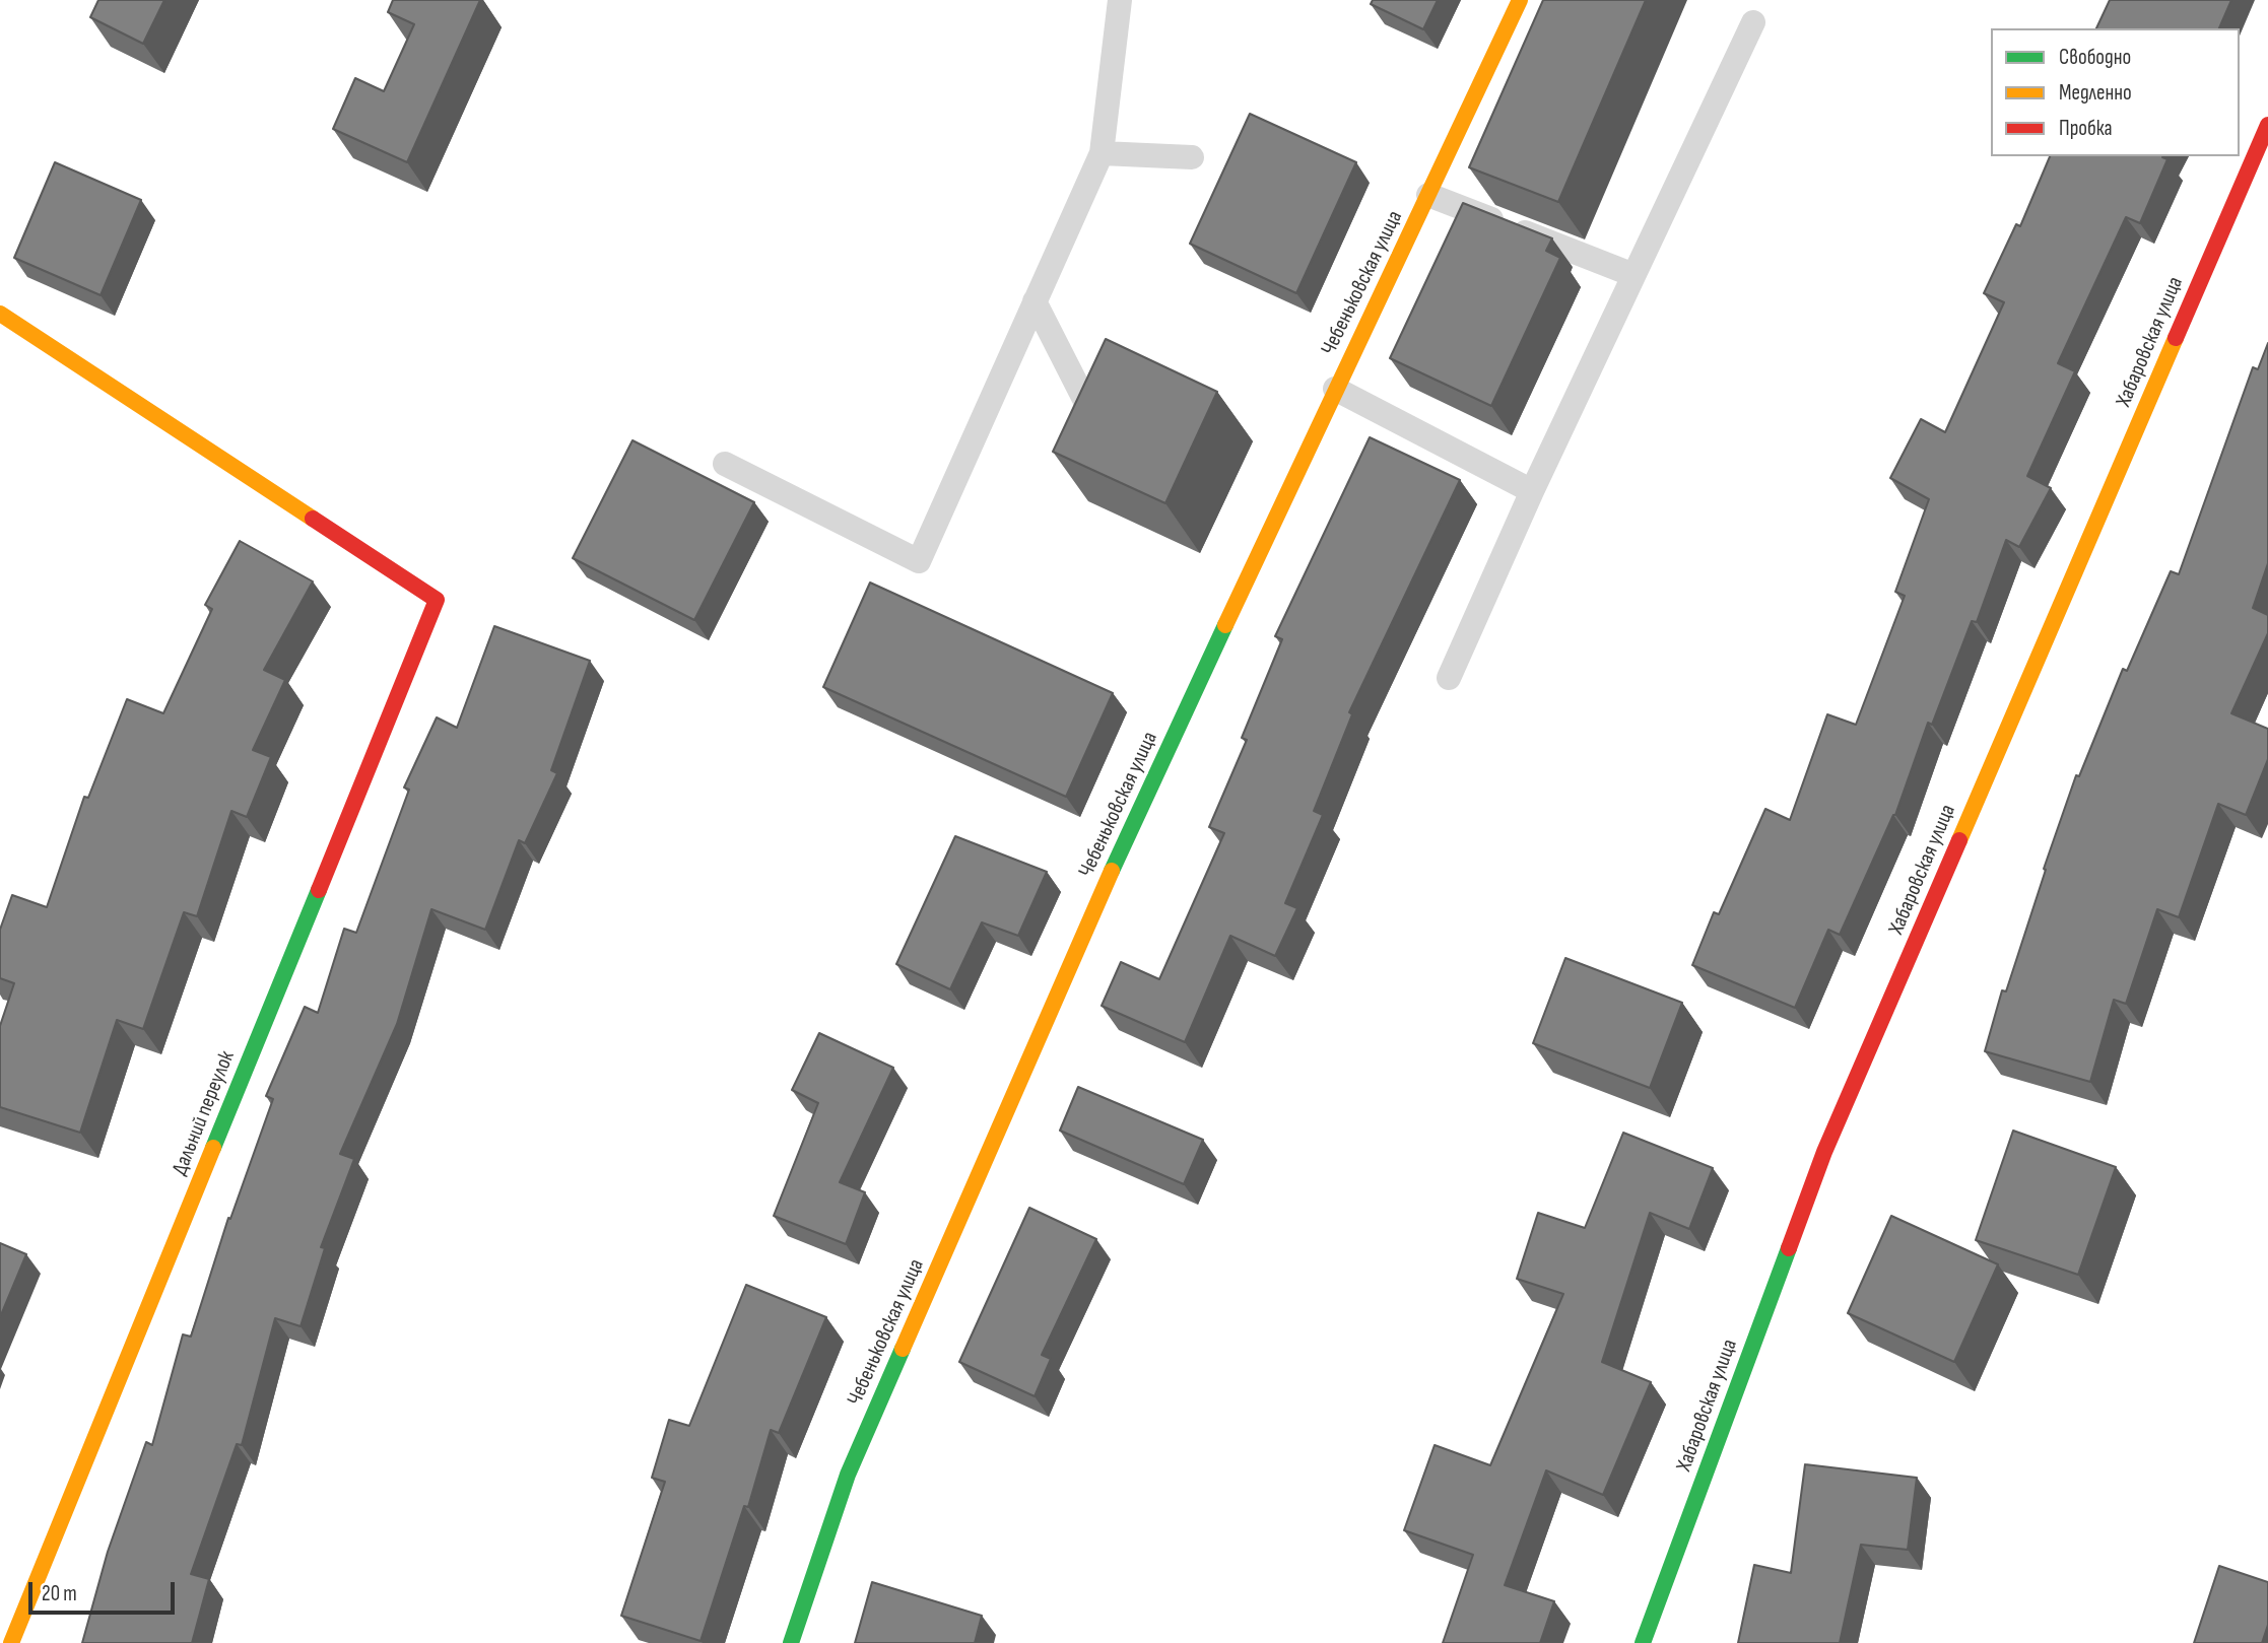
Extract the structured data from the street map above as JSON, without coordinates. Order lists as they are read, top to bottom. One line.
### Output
{"streets":{"street":["Чебеньковская улица","Хабаровская улица","Дальний переулок"]},"legend":["Свободно","Медленно","Пробка"],"scale_bar":"20 m"}
